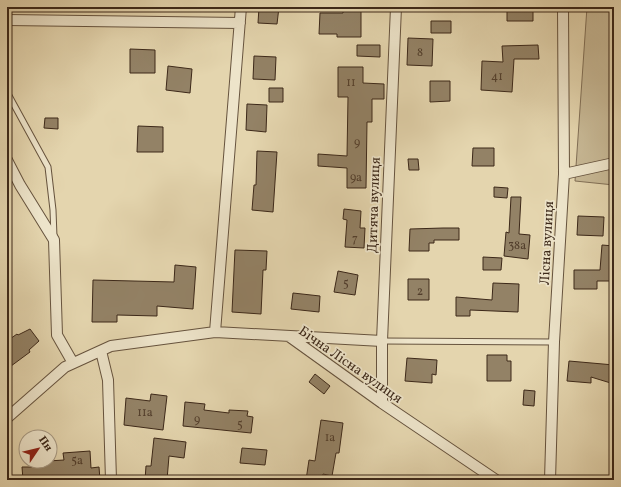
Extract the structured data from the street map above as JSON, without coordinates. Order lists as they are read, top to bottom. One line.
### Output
{"streets":{"street":["Дитяча вулиця","Лісна вулиця","Бічна Лісна вулиця"]},"crossings":[["Дитяча вулиця","Бічна Лісна вулиця"]],"house_numbers":["8","41","11","9","9а","7","38а","5","2","11а","9","5","1а","5а"],"north":"top right"}
